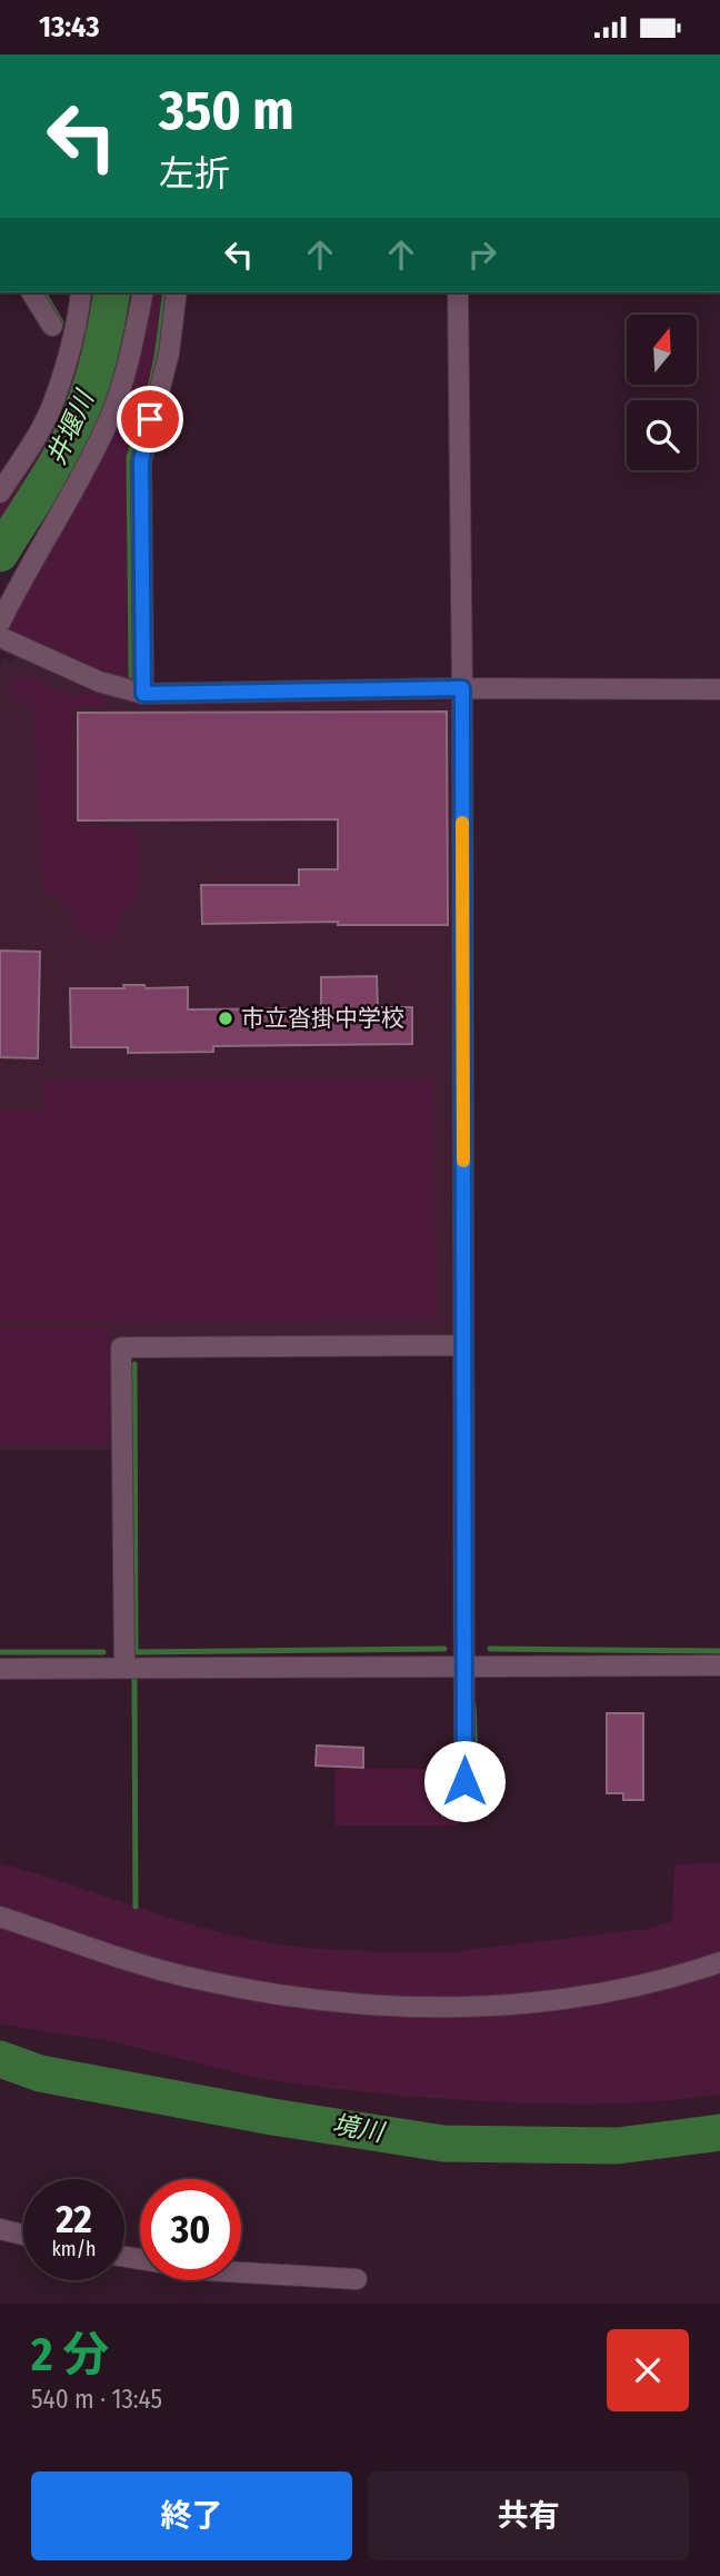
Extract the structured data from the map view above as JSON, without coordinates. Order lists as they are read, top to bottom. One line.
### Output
{"water":["井堰川","境川"],"places":["市立沓掛中学校"],"north":"top","page":{"status":"13:43","turn":["350 m","左折"],"speed":"22 km/h","limit":"30","heading":["2 分","540 m · 13:45"],"buttons":["終了","共有"]}}
